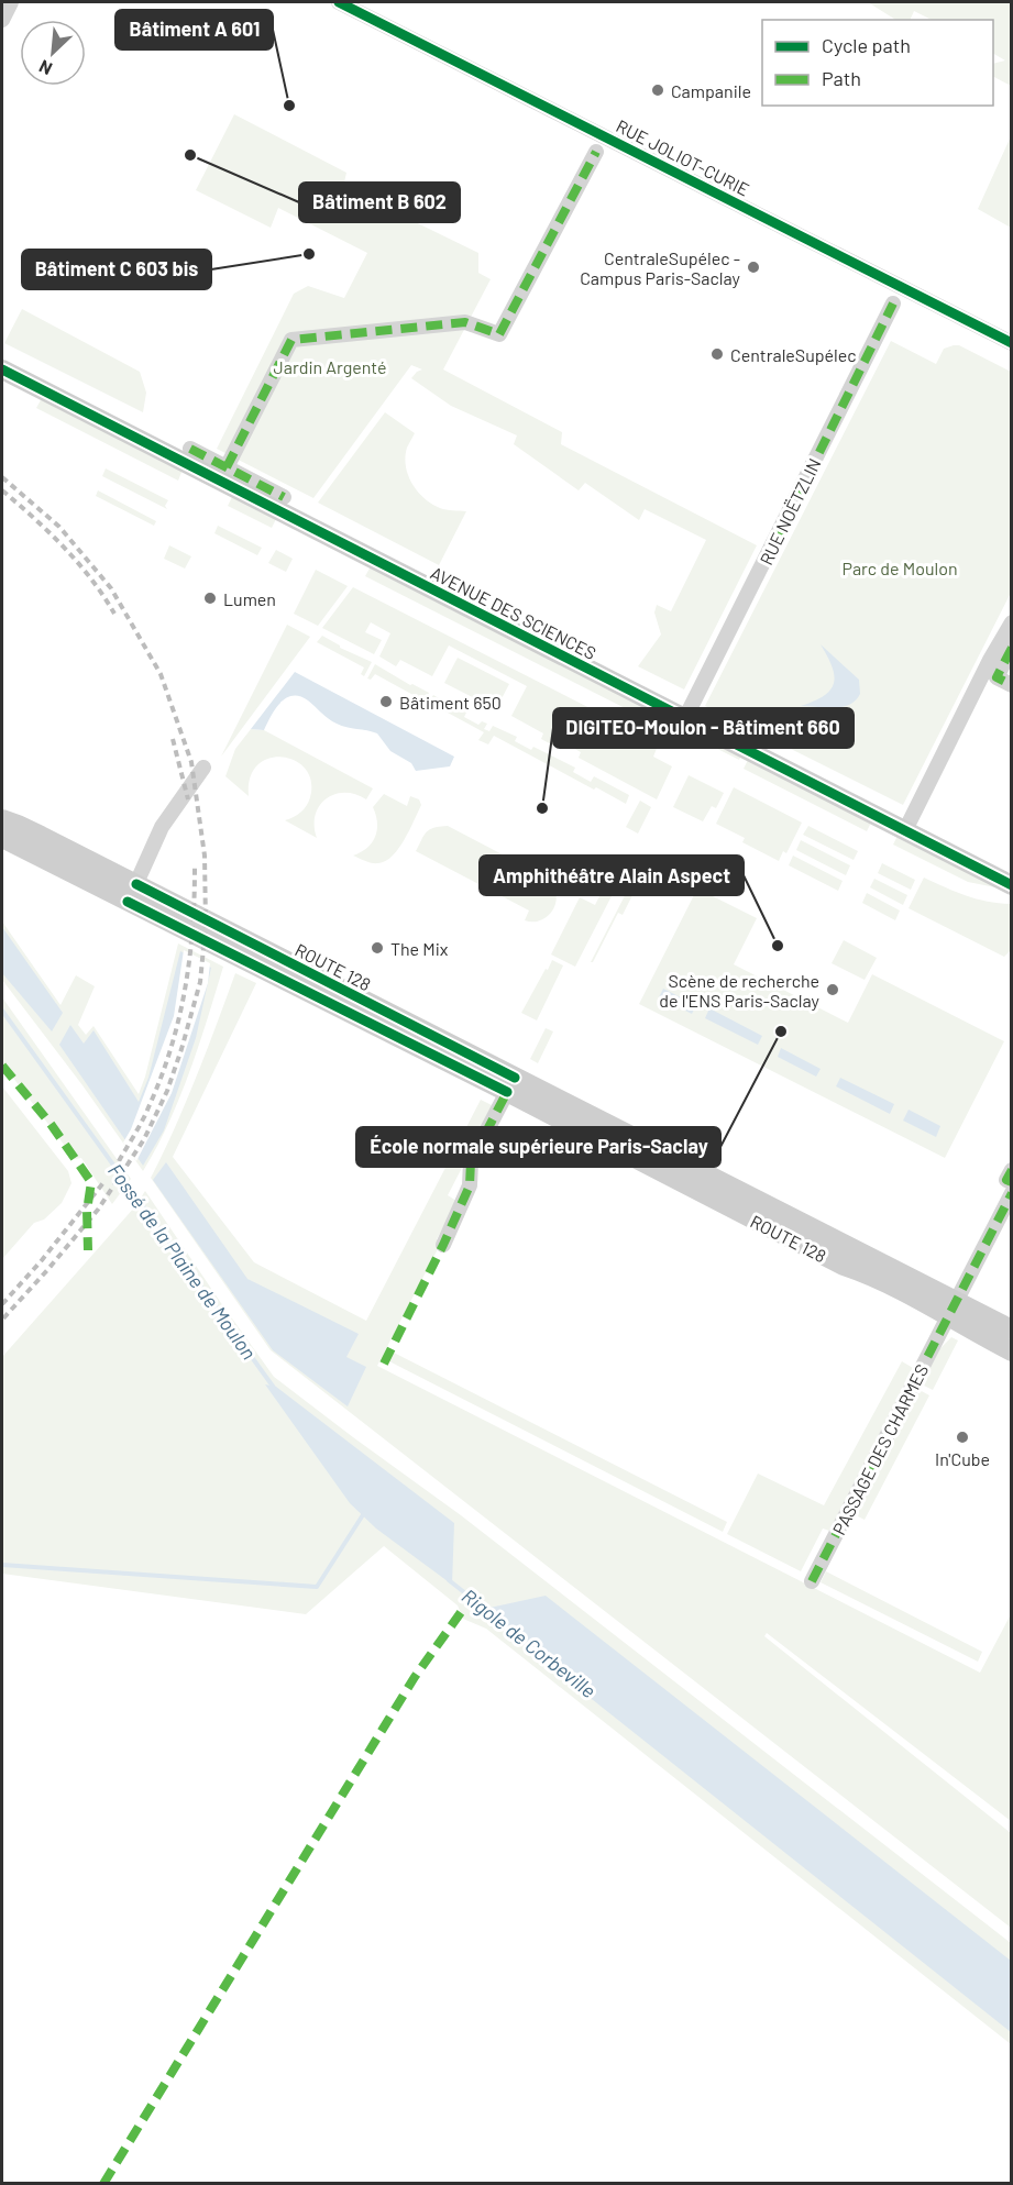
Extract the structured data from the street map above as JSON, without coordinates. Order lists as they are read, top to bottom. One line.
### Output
{"streets":{"main road":["AVENUE DES SCIENCES","ROUTE 128"],"street":["RUE JOLIOT-CURIE","RUE NOËTZLIN","PASSAGE DES CHARMES"]},"crossings":[["RUE NOËTZLIN","AVENUE DES SCIENCES"],["ROUTE 128","PASSAGE DES CHARMES"]],"water":["Fossé de la Plaine de Moulon","Rigole de Corbeville"],"parks":["Jardin Argenté","Parc de Moulon"],"places":["Campanile","Bâtiment A 601","Bâtiment B 602","Bâtiment C 603 bis","CentraleSupélec - Campus Paris-Saclay","CentraleSupélec","Lumen","Bâtiment 650","DIGITEO-Moulon - Bâtiment 660","Amphithéâtre Alain Aspect","The Mix","Scène de recherche de l'ENS Paris-Saclay","École normale supérieure Paris-Saclay","In'Cube"],"legend":["Cycle path","Path"],"north":"bottom left"}
